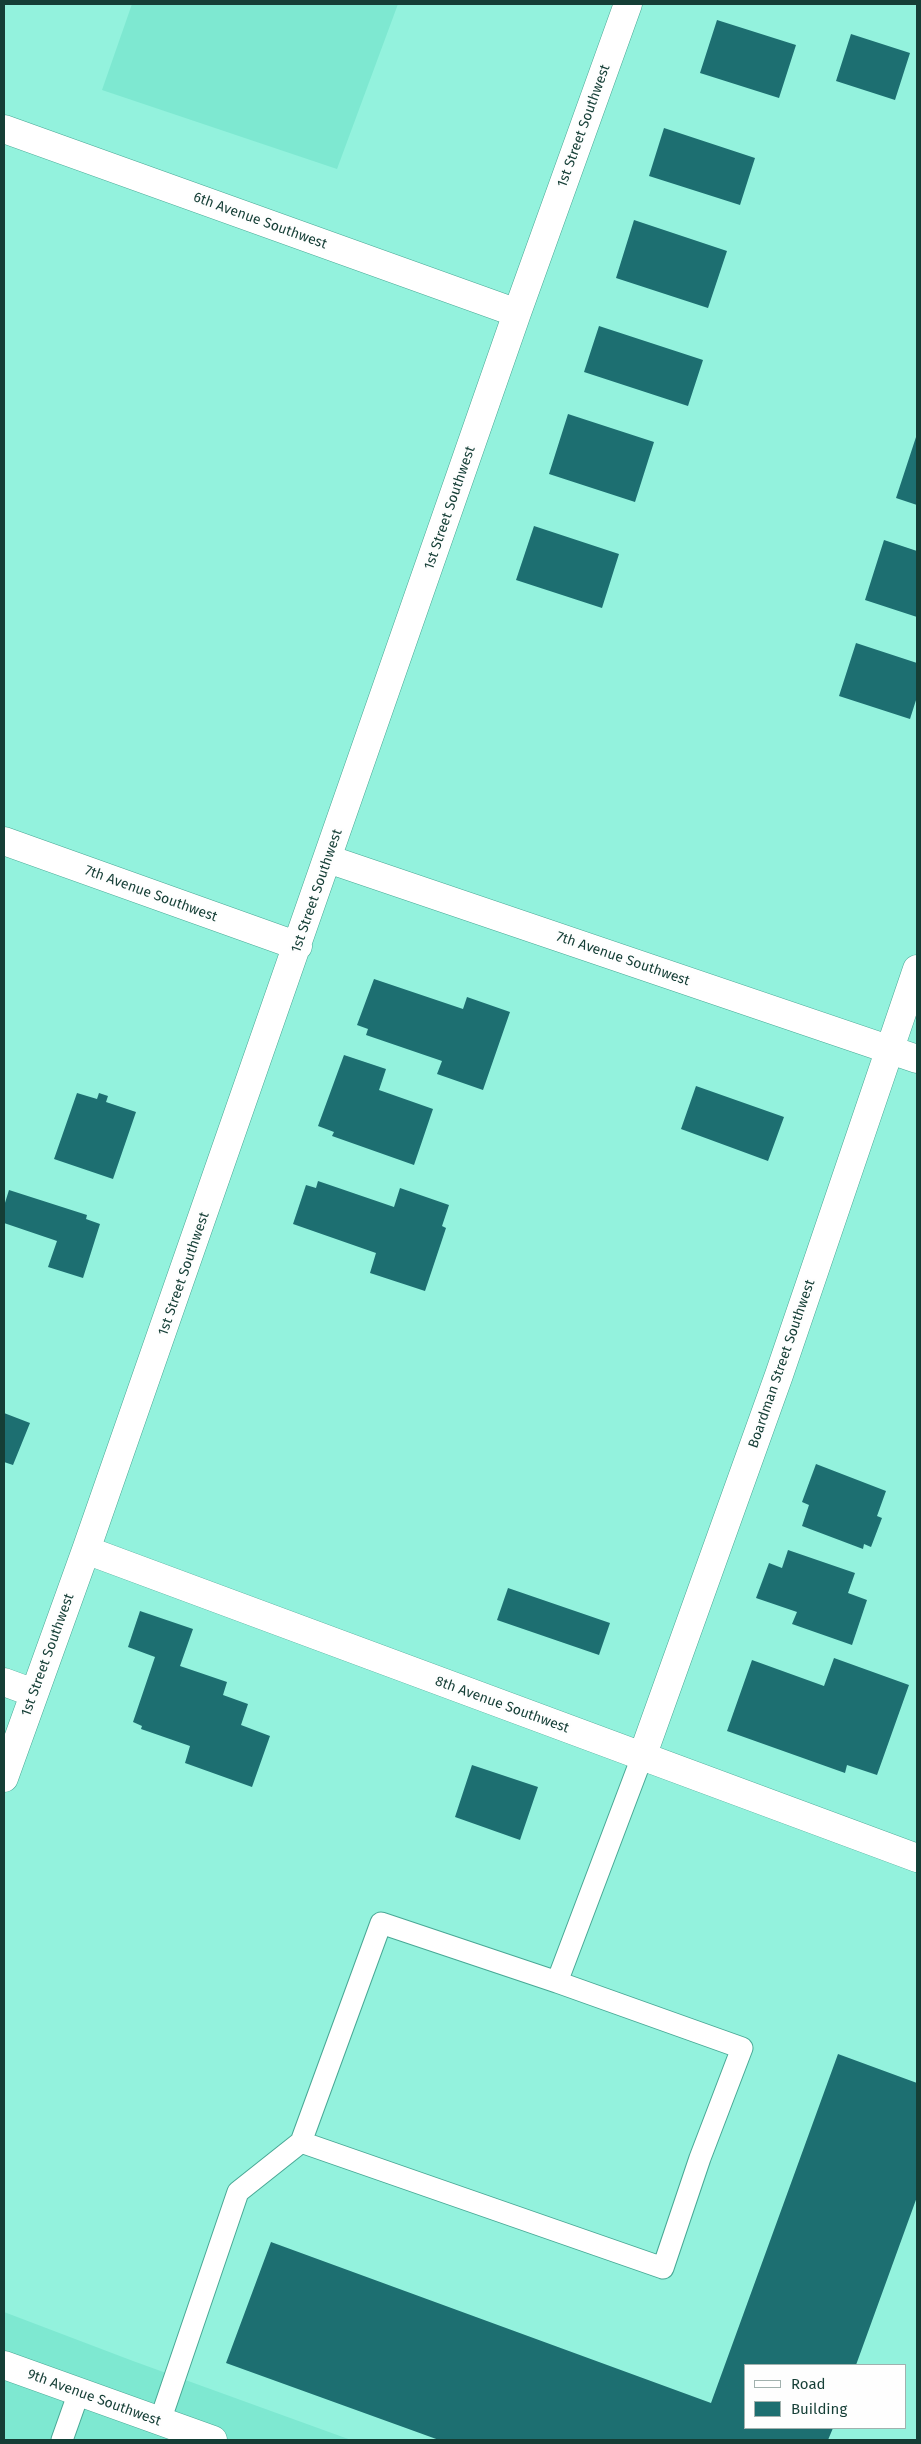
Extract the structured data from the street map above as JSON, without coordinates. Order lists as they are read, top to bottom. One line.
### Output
{"streets":{"street":["1st Street Southwest","6th Avenue Southwest","7th Avenue Southwest","Boardman Street Southwest","8th Avenue Southwest","9th Avenue Southwest"]},"crossings":[["1st Street Southwest","6th Avenue Southwest"],["1st Street Southwest","7th Avenue Southwest"],["1st Street Southwest","8th Avenue Southwest"],["7th Avenue Southwest","Boardman Street Southwest"],["Boardman Street Southwest","8th Avenue Southwest"]],"legend":["Road","Building"]}
